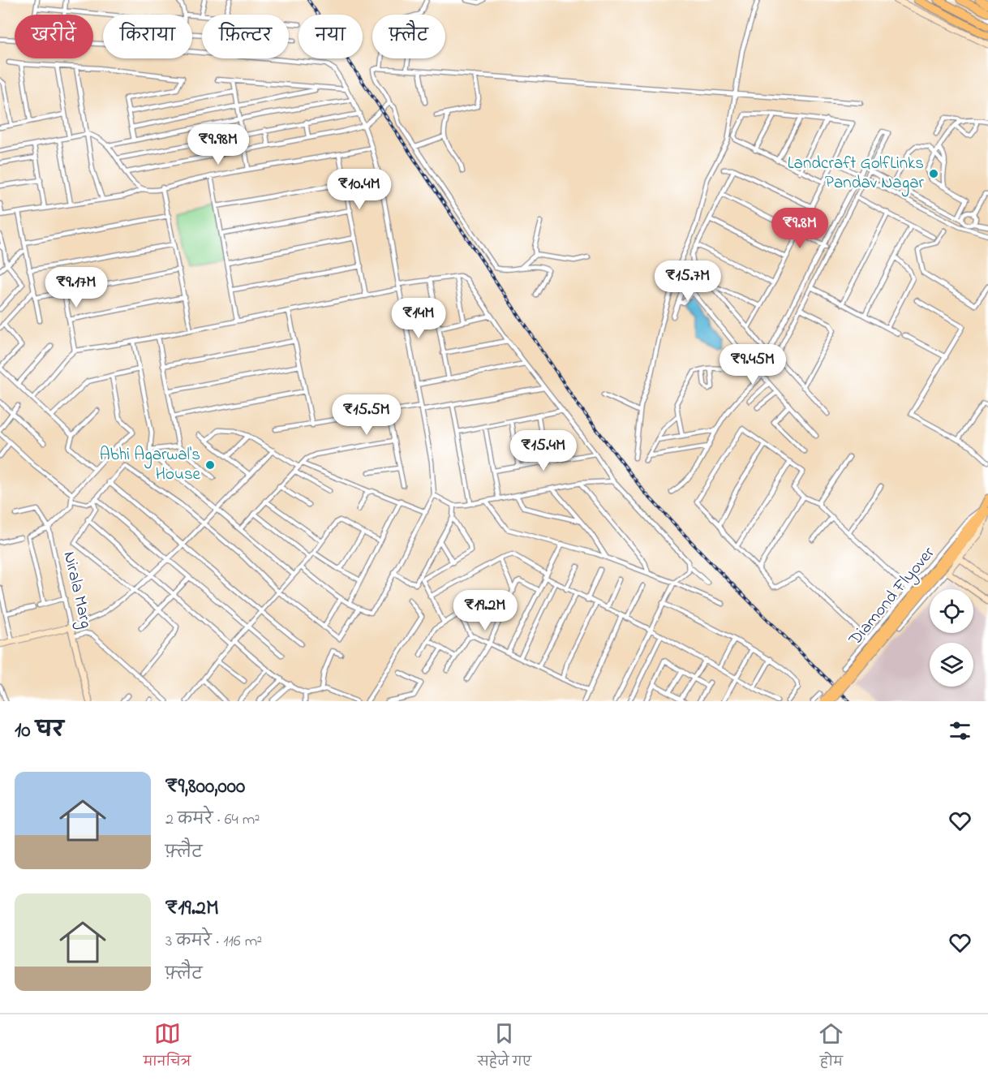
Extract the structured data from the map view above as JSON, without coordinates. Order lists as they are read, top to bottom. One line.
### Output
{"streets":{"highway":["Diamond Flyover"],"street":["Nirala Marg"]},"places":["Landcraft GolfLinks Pandav Nagar","Abhi Agarwal's House"],"page":{"chip":["खरीदें","किराया","फ़िल्टर","नया","फ़्लैट"],"price":["₹9.98M","₹10.4M","₹9.8M","₹15.7M","₹9.17M","₹14M","₹9.45M","₹15.5M","₹15.4M","₹19.2M"],"heading":"10 घर","list":[{"name":"₹9,800,000","note":"2 कमरे · 64 m² · फ़्लैट"},{"name":"₹19.2M","note":"3 कमरे · 116 m² · फ़्लैट"}],"tabs":["मानचित्र","सहेजे गए","होम"]}}
